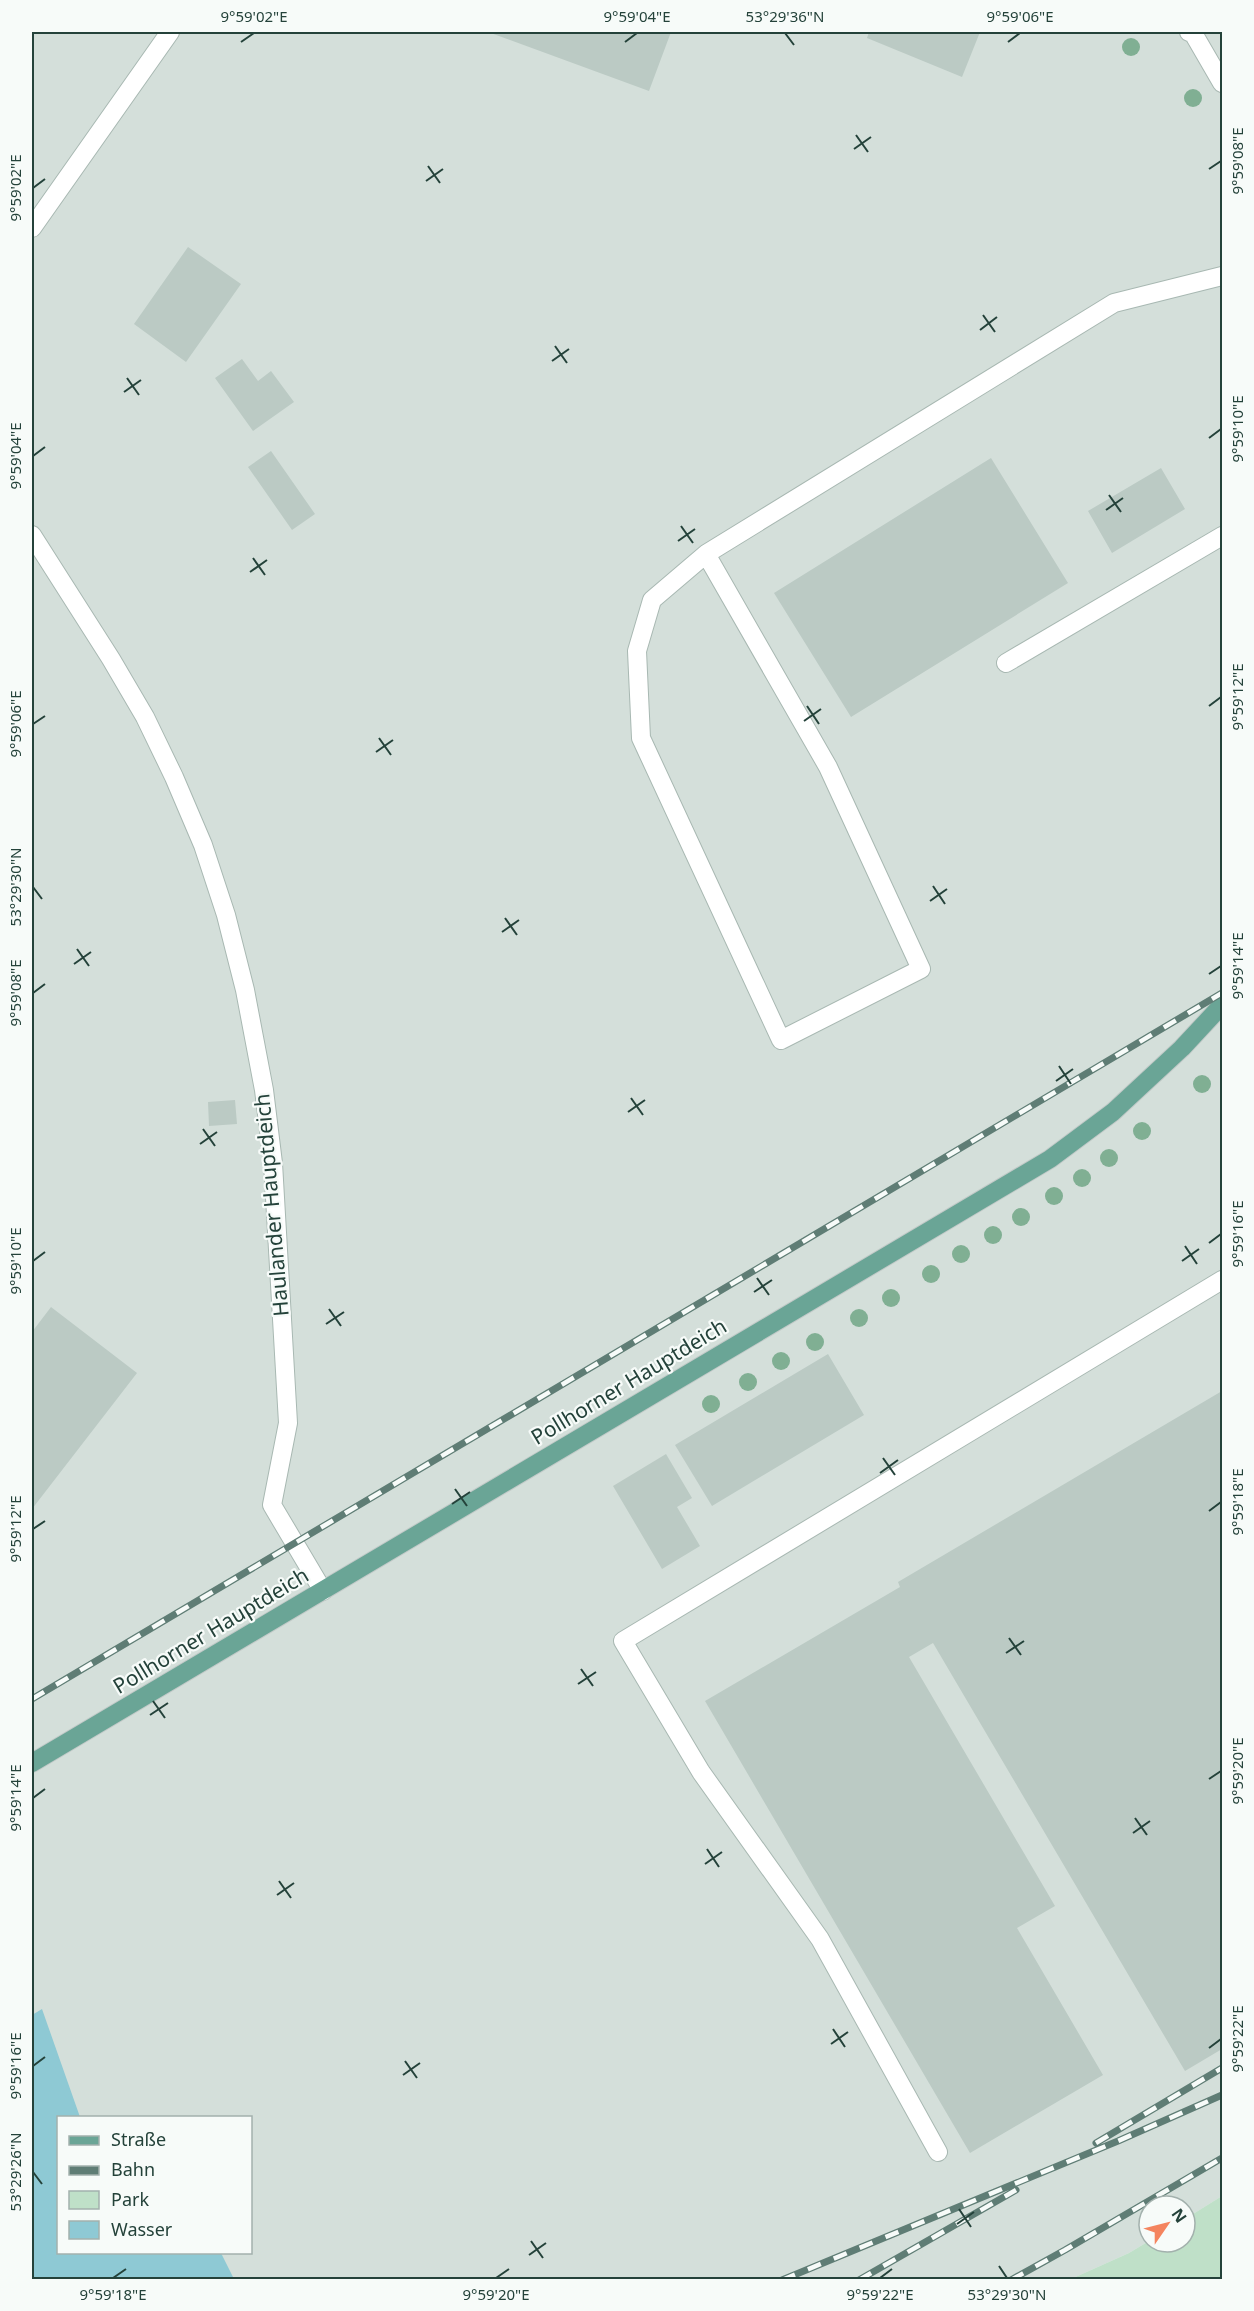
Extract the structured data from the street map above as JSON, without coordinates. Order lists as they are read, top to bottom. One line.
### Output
{"streets":{"main road":["Pollhorner Hauptdeich"],"street":["Haulander Hauptdeich"]},"crossings":[["Haulander Hauptdeich","Pollhorner Hauptdeich"]],"legend":["Straße","Bahn","Park","Wasser"],"north":"top right","coordinates":["9°59'02\"E","9°59'04\"E","53°29'36\"N","9°59'06\"E","9°59'08\"E","9°59'10\"E","9°59'12\"E","53°29'30\"N","9°59'14\"E","9°59'16\"E","9°59'18\"E","9°59'20\"E","9°59'22\"E","53°29'26\"N"]}
